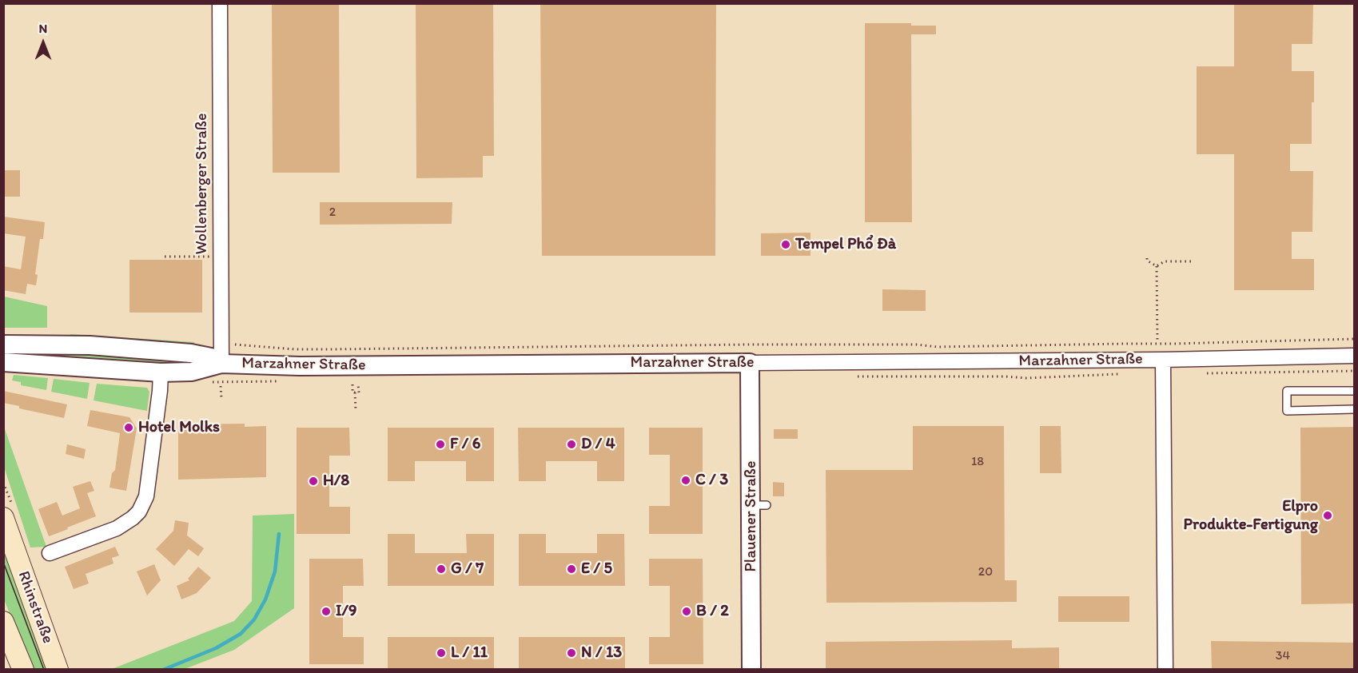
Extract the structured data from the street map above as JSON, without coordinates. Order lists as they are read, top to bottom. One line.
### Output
{"streets":{"main road":["Rhinstraße"],"street":["Wollenberger Straße","Marzahner Straße","Plauener Straße"]},"crossings":[["Wollenberger Straße","Marzahner Straße"],["Marzahner Straße","Plauener Straße"]],"places":["Tempel Phổ Đà","Hotel Molks","F / 6","D / 4","C / 3","H/8","Elpro Produkte-Fertigung","G / 7","E / 5","I/9","B / 2","L / 11","N / 13"],"house_numbers":["2","18","20","34"],"north":"top"}
